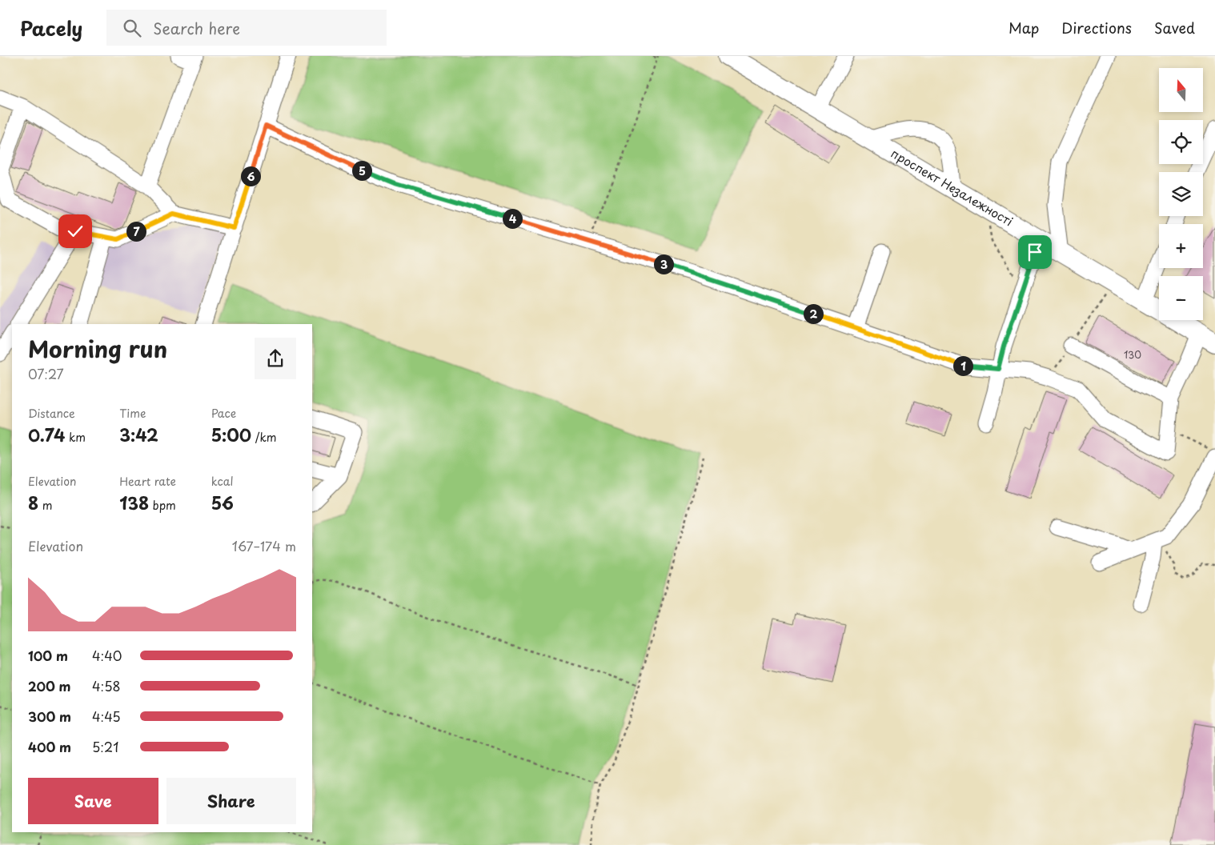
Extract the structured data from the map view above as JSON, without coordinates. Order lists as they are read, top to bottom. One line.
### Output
{"streets":{"main road":["проспект Незалежності"]},"house_numbers":["130"],"north":"top","page":{"header":"Pacely","search":"Search here","nav":["Map","Directions","Saved"],"map_buttons":["+","−"],"pins":["5","6","4","7","3","2","1"],"heading":["Morning run","07:27"],"stats":[["Distance","0.74 km"],["Time","3:42"],["Pace","5:00 /km"],["Elevation","8 m"],["Heart rate","138 bpm"],["kcal","56"]],"chart":["Elevation","167–174 m"],"list":[{"name":"100 m","note":"4:40"},{"name":"200 m","note":"4:58"},{"name":"300 m","note":"4:45"},{"name":"400 m","note":"5:21"}],"buttons":["Save","Share"]}}
